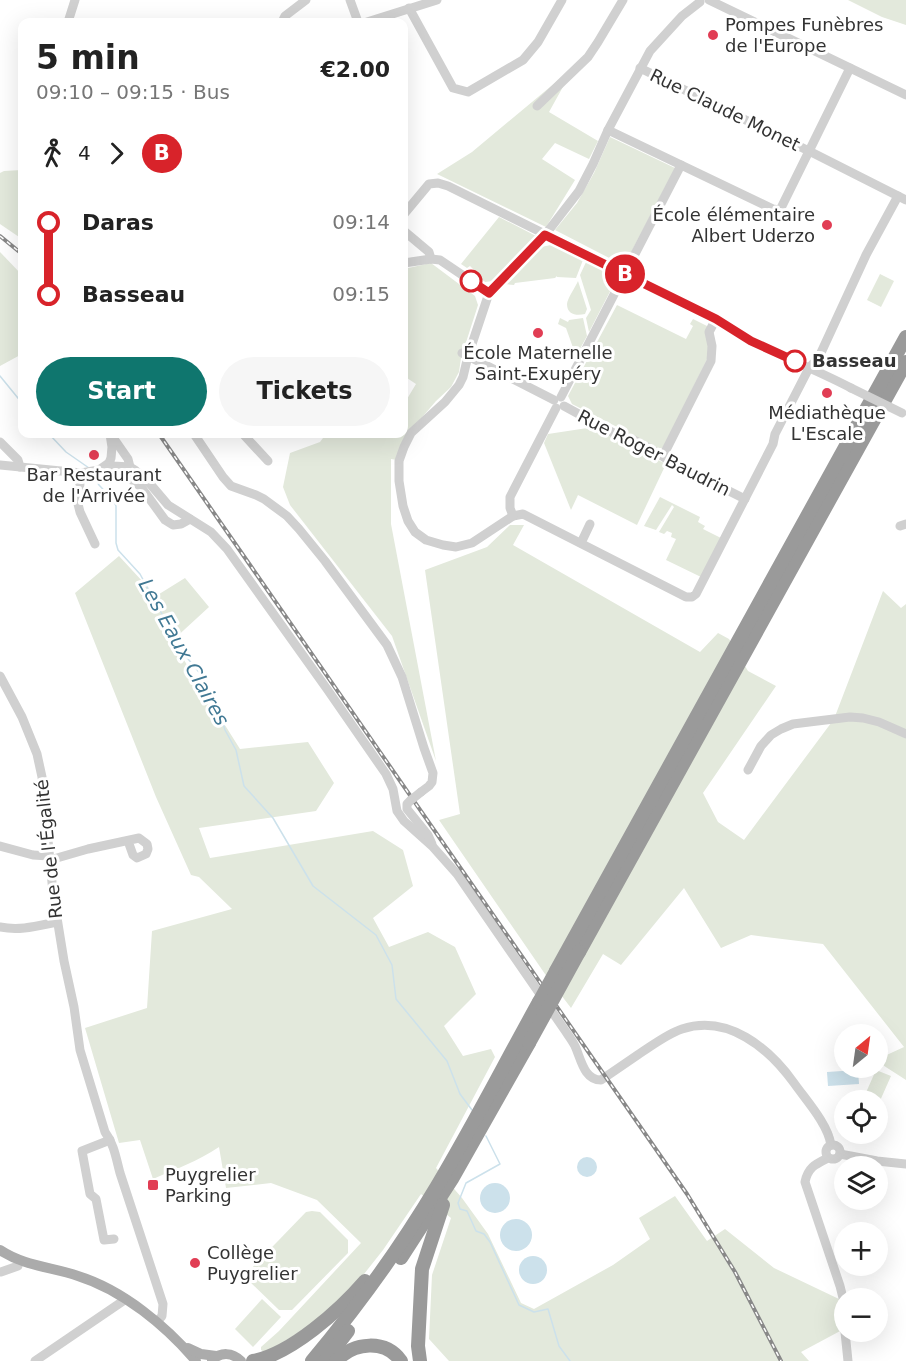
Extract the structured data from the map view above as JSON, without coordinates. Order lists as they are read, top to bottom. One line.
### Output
{"streets":{"street":["Rue Claude Monet","Rue Roger Baudrin","Rue de l'Égalité"]},"water":["Les Eaux Claires"],"places":{"other":["Pompes Funèbres de l'Europe","École élémentaire Albert Uderzo","École Maternelle Saint-Exupéry","Basseau","Médiathèque L'Escale","Bar Restaurant de l'Arrivée","Collège Puygrelier"],"transit":["Puygrelier Parking"]},"lines":["bus line B"],"north":"top right","page":{"on_map":"B","heading":["5 min","09:10 – 09:15 · Bus","€2.00"],"legs":["4","B"],"list":[{"name":"Daras","value":"09:14"},{"name":"Basseau","value":"09:15"}],"buttons":["Start","Tickets"],"map_buttons":["+","−"]}}
